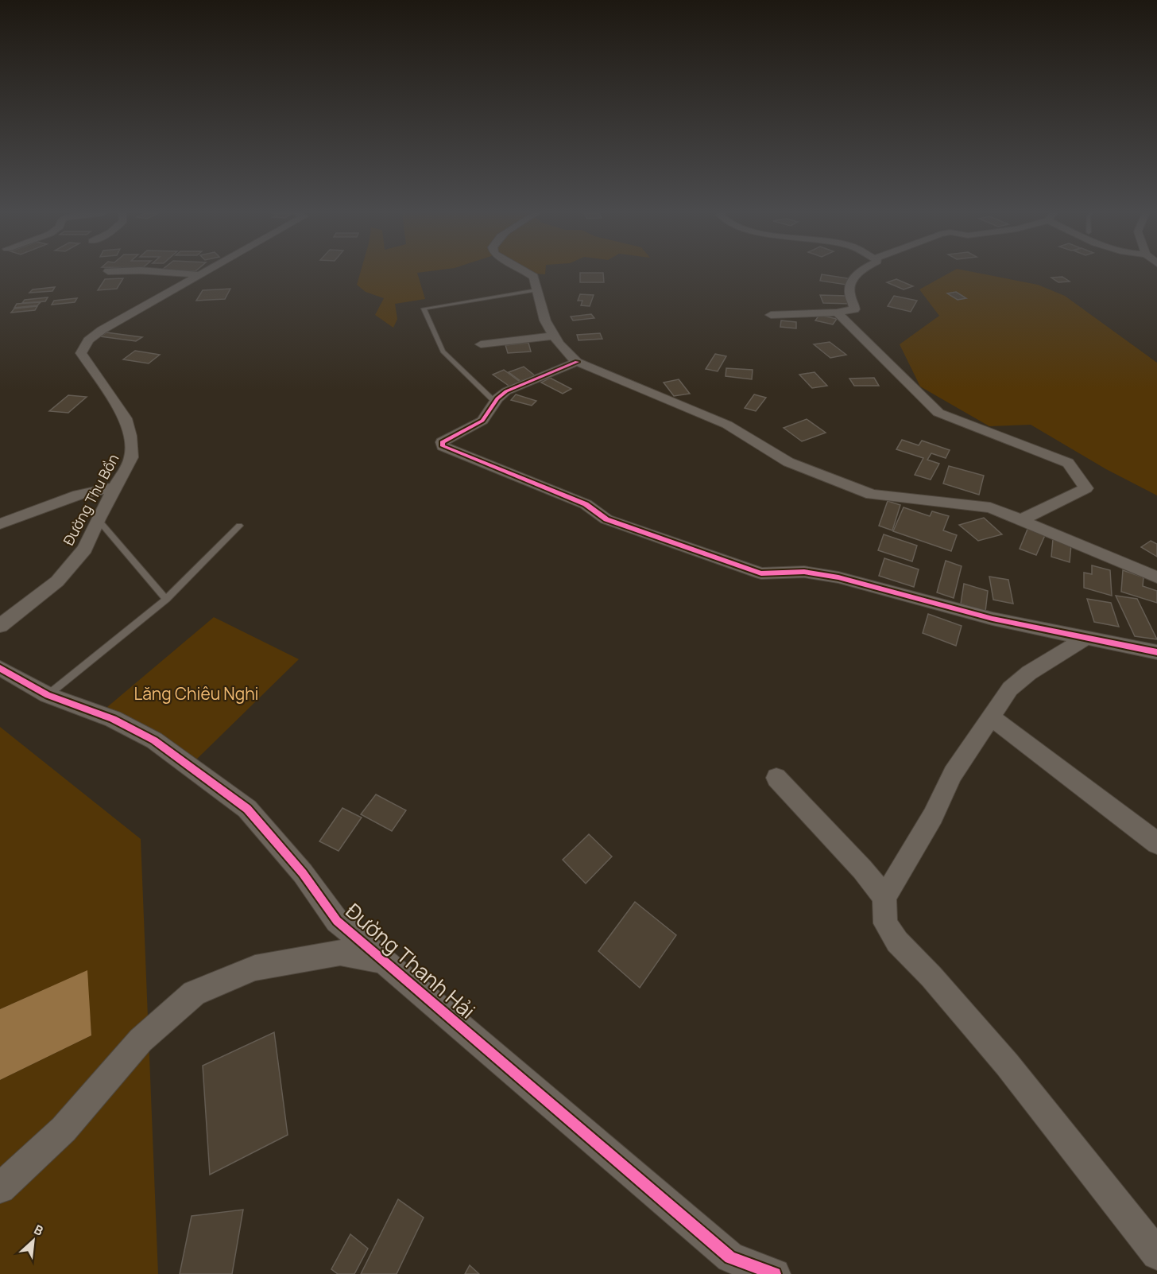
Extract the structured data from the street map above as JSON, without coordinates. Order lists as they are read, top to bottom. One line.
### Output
{"streets":{"street":["Đường Thu Bồn","Đường Thanh Hải"]},"parks":["Lăng Chiêu Nghi"],"north":"top right"}
